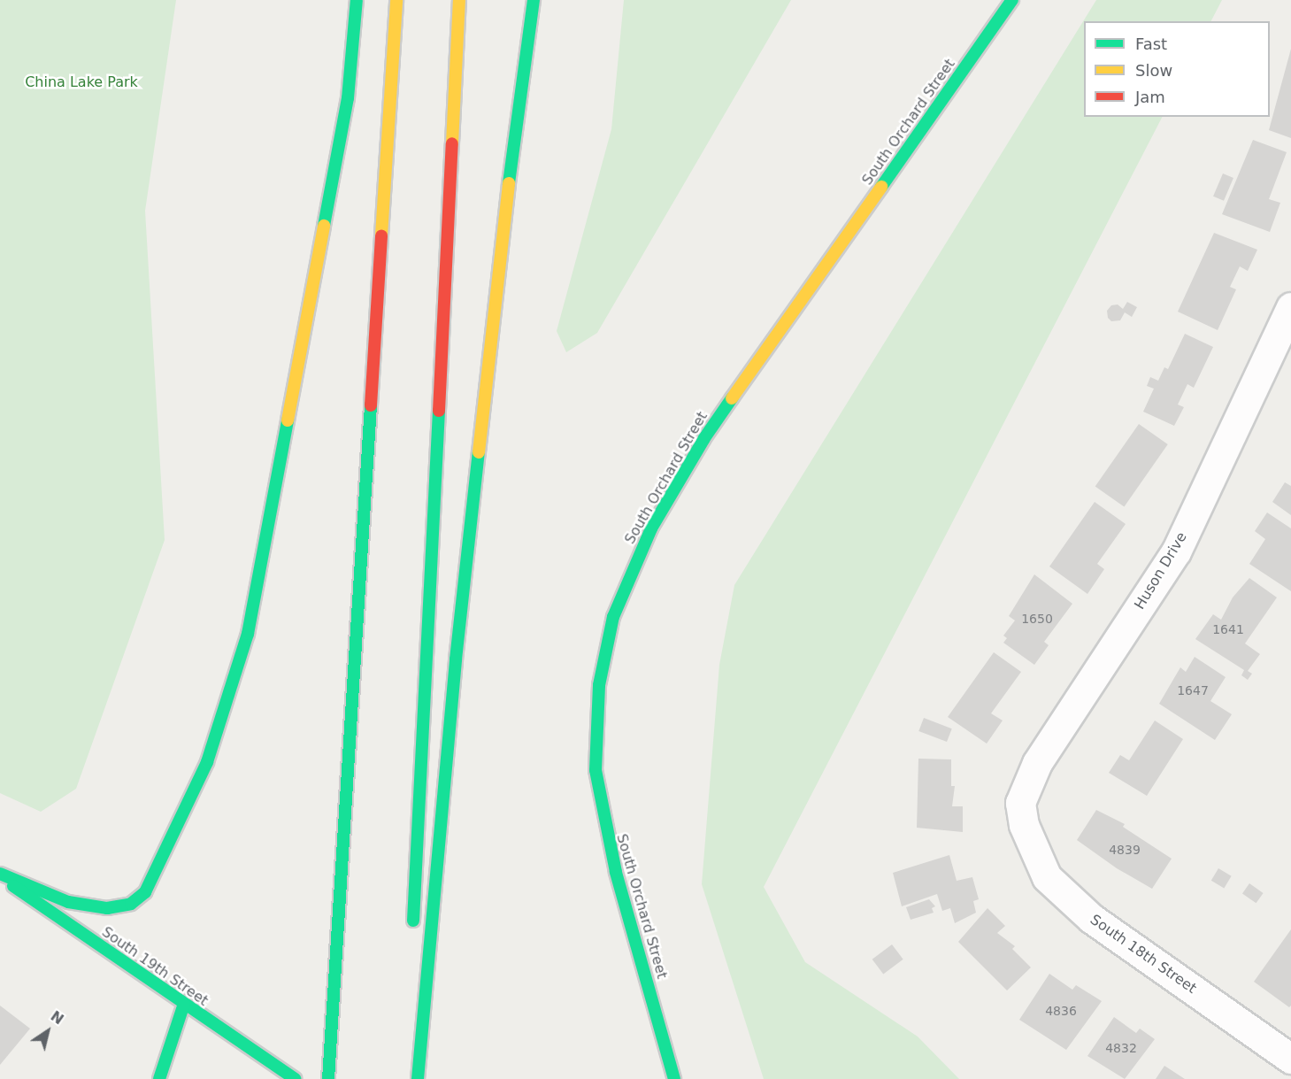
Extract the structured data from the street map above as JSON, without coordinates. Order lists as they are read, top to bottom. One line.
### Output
{"streets":{"main road":["South Orchard Street","South 19th Street"],"street":["Huson Drive","South 18th Street"]},"crossings":[["Huson Drive","South 18th Street"]],"parks":["China Lake Park"],"house_numbers":["1650","1641","1647","4839","4836","4832"],"legend":["Fast","Slow","Jam"],"north":"top right"}
